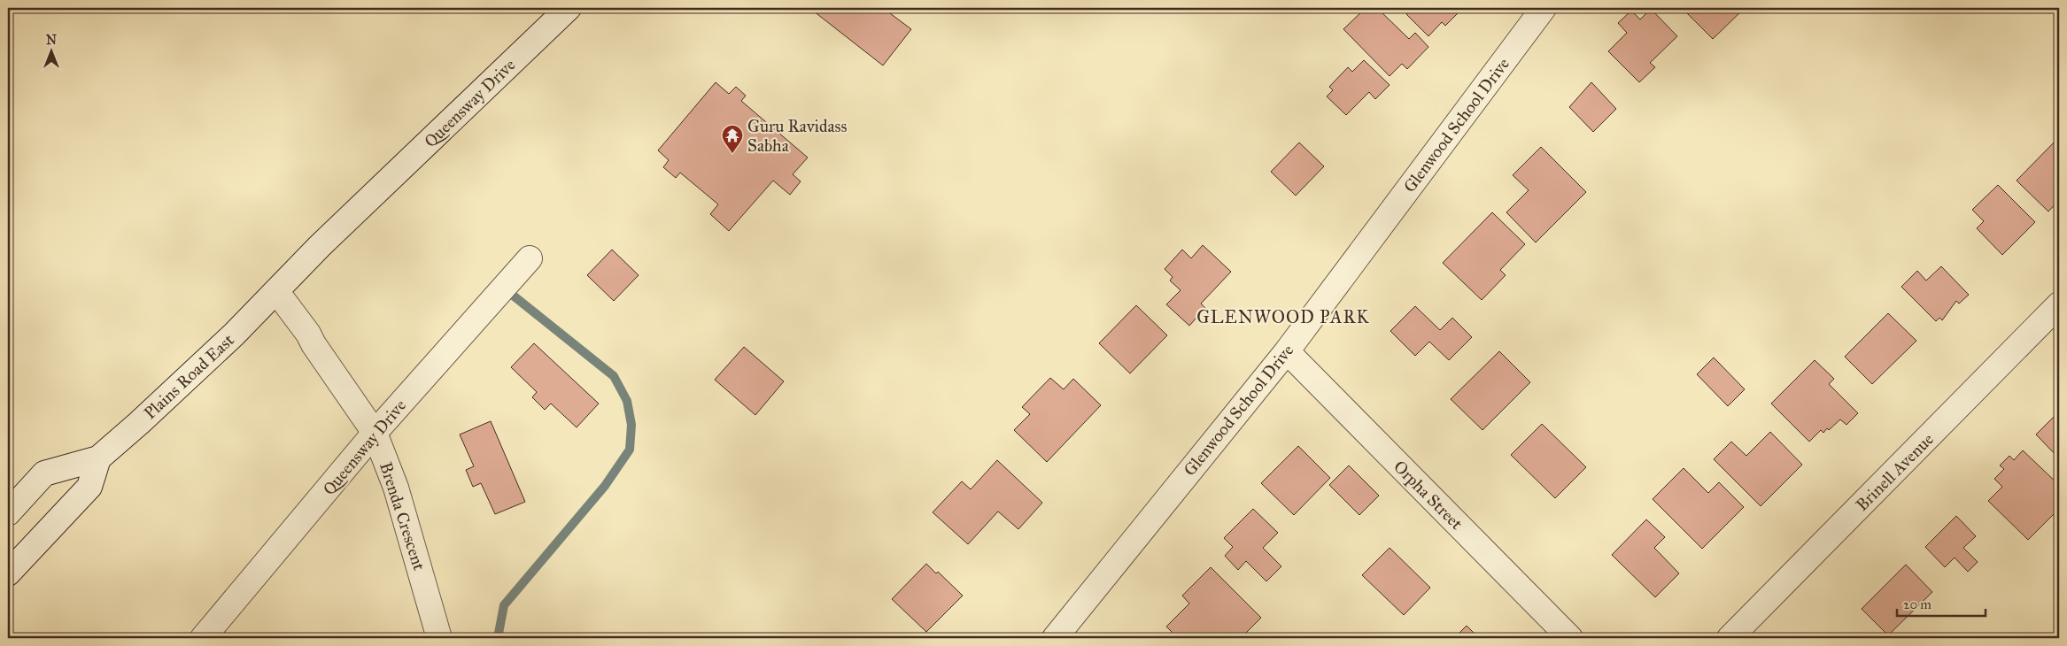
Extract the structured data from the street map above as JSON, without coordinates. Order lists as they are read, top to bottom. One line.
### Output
{"streets":{"street":["Queensway Drive","Glenwood School Drive","Plains Road East","Brinell Avenue","Orpha Street","Brenda Crescent"]},"crossings":[["Queensway Drive","Plains Road East"],["Queensway Drive","Brenda Crescent"],["Glenwood School Drive","Orpha Street"],["Plains Road East","Brenda Crescent"]],"districts":["GLENWOOD PARK"],"places":{"temple":["Guru Ravidass Sabha"]},"scale_bar":"20 m","north":"top"}
